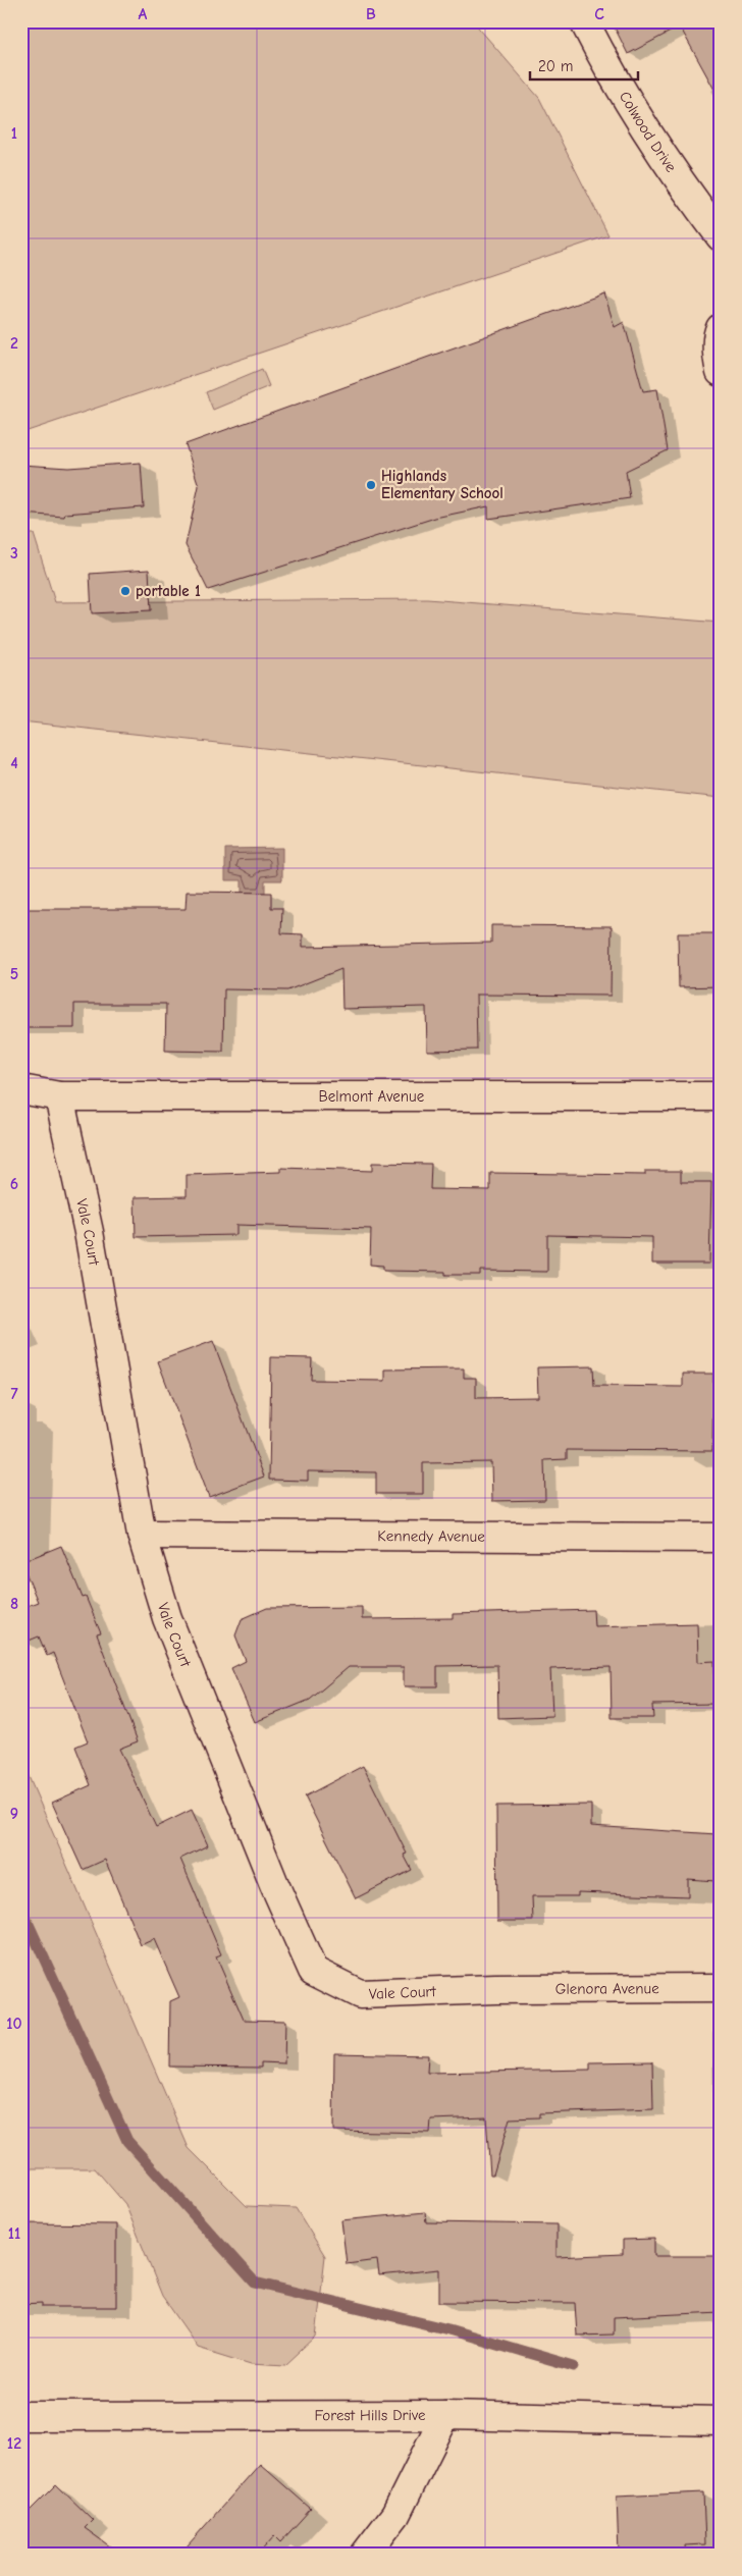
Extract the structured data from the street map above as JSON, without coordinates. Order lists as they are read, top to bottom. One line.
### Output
{"streets":{"street":["Colwood Drive","Belmont Avenue","Vale Court","Kennedy Avenue","Glenora Avenue","Forest Hills Drive"]},"crossings":[["Belmont Avenue","Vale Court"],["Vale Court","Kennedy Avenue"],["Vale Court","Glenora Avenue"]],"places":["Highlands Elementary School","portable 1"],"scale_bar":"20 m","grid":{"columns":["A","B","C"],"rows":["1","2","3","4","5","6","7","8","9","10","11","12"]}}
